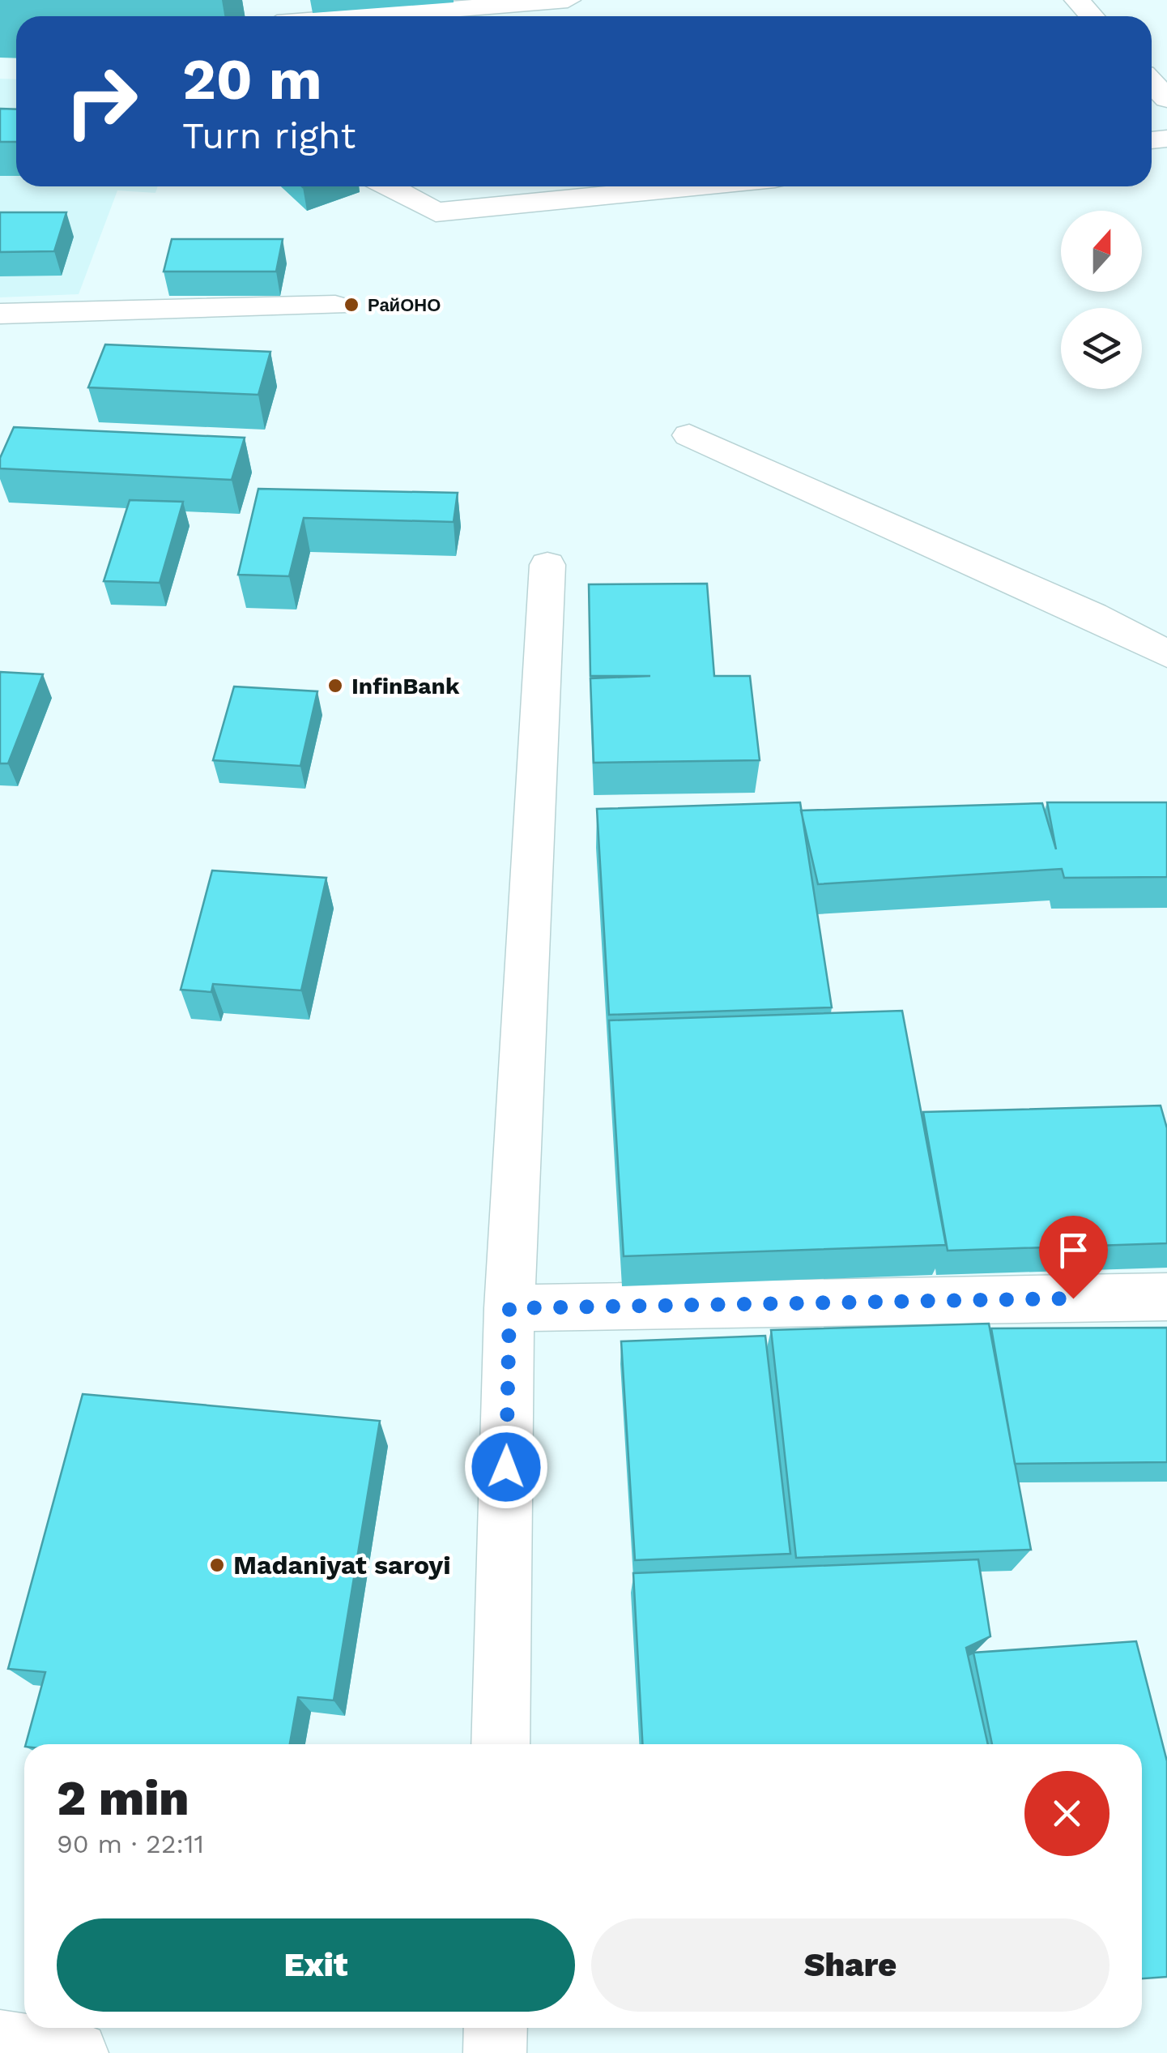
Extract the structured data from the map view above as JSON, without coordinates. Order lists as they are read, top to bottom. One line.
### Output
{"places":["РайОНО","InfinBank","Madaniyat saroyi"],"north":"top","page":{"turn":["20 m","Turn right"],"heading":["2 min","90 m · 22:11"],"buttons":["Exit","Share"]}}
